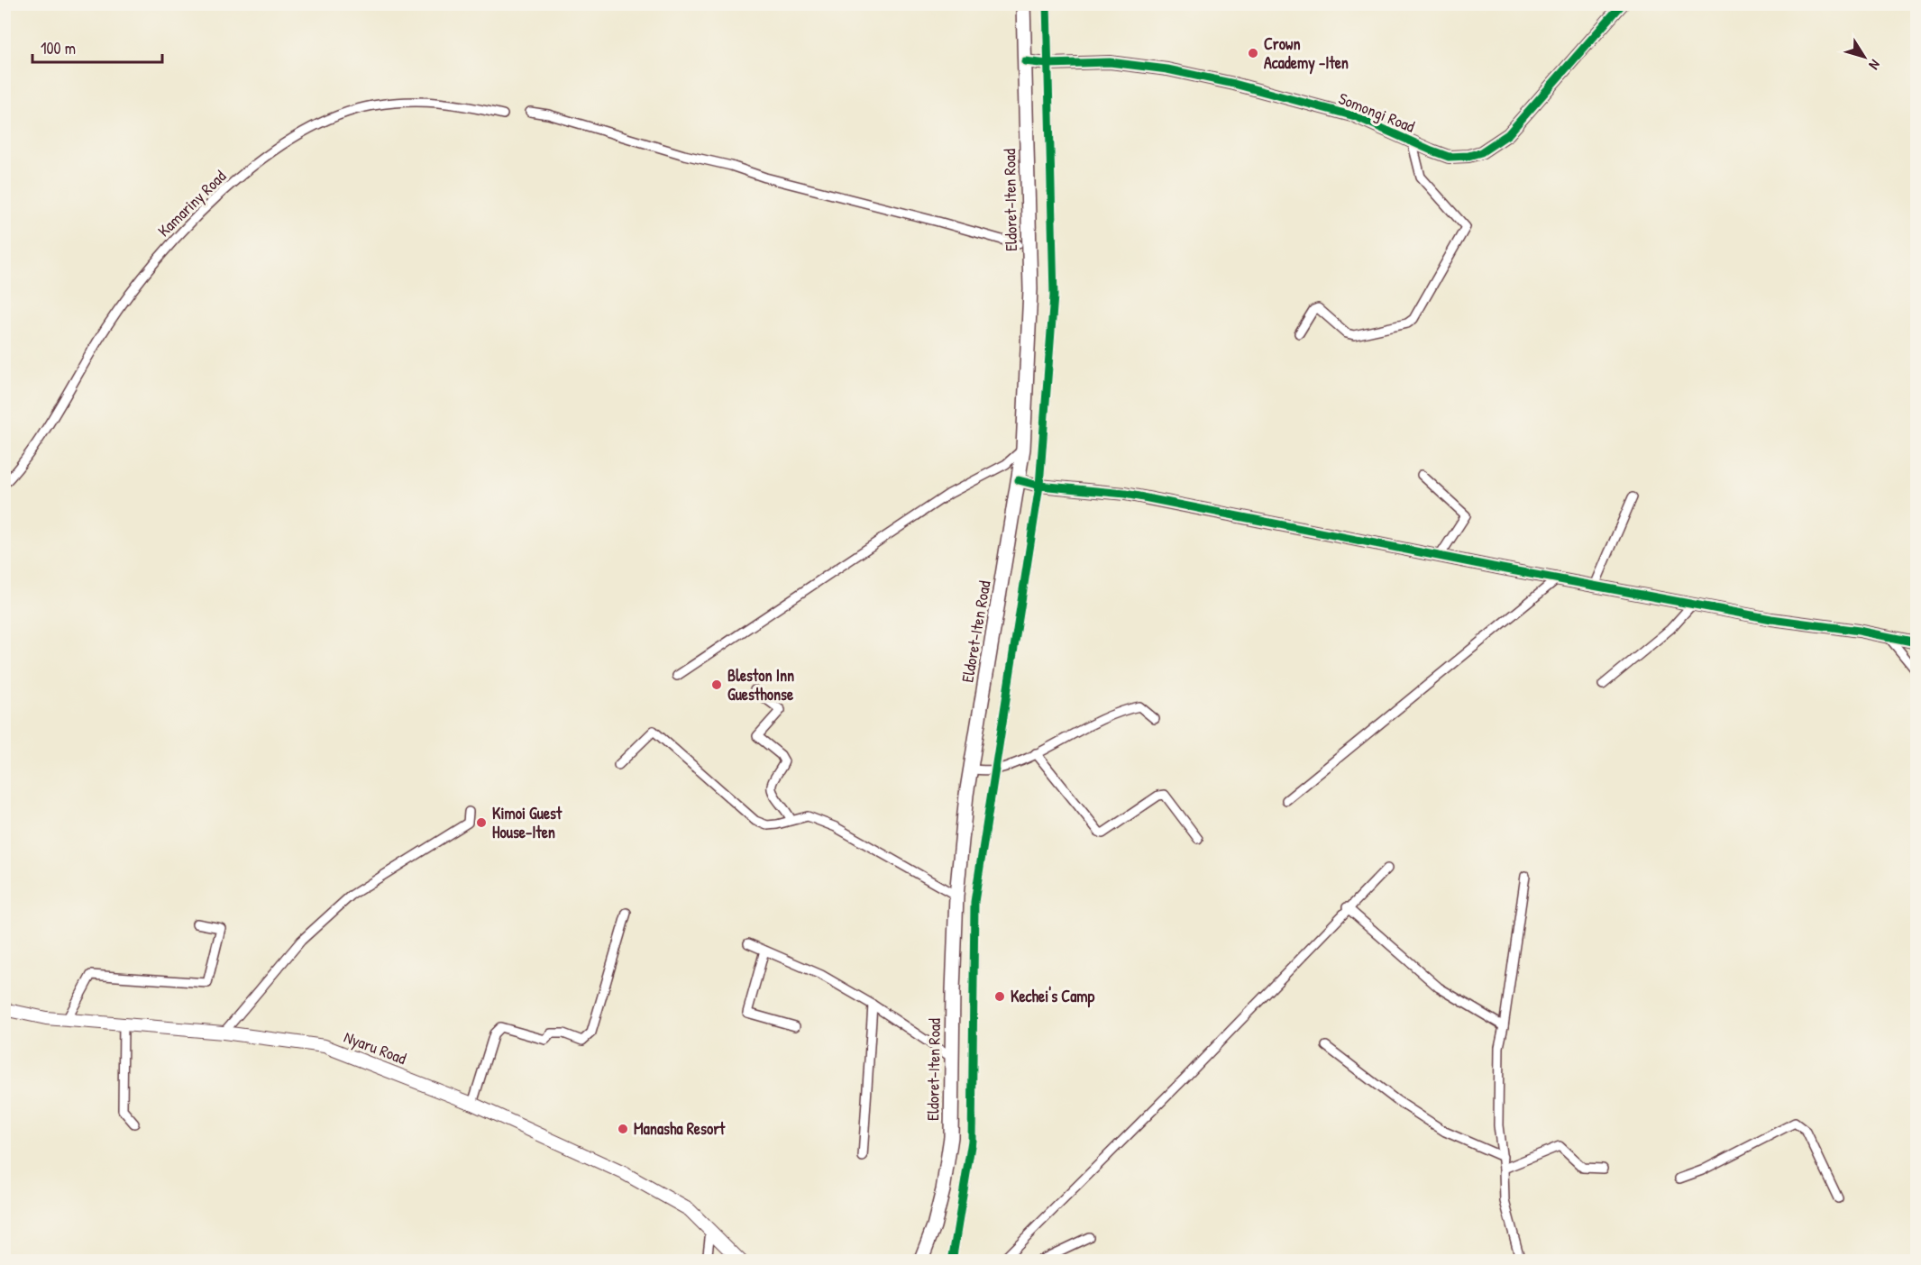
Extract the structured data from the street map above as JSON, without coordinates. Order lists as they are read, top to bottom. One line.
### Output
{"streets":{"main road":["Eldoret-Iten Road"],"street":["Somongi Road","Kamariny Road","Nyaru Road"]},"crossings":[["Somongi Road","Eldoret-Iten Road"]],"places":["Crown Academy -Iten","Bleston Inn Guesthonse","Kimoi Guest House-Iten","Kechei's Camp","Manasha Resort"],"scale_bar":"100 m","north":"bottom right"}
